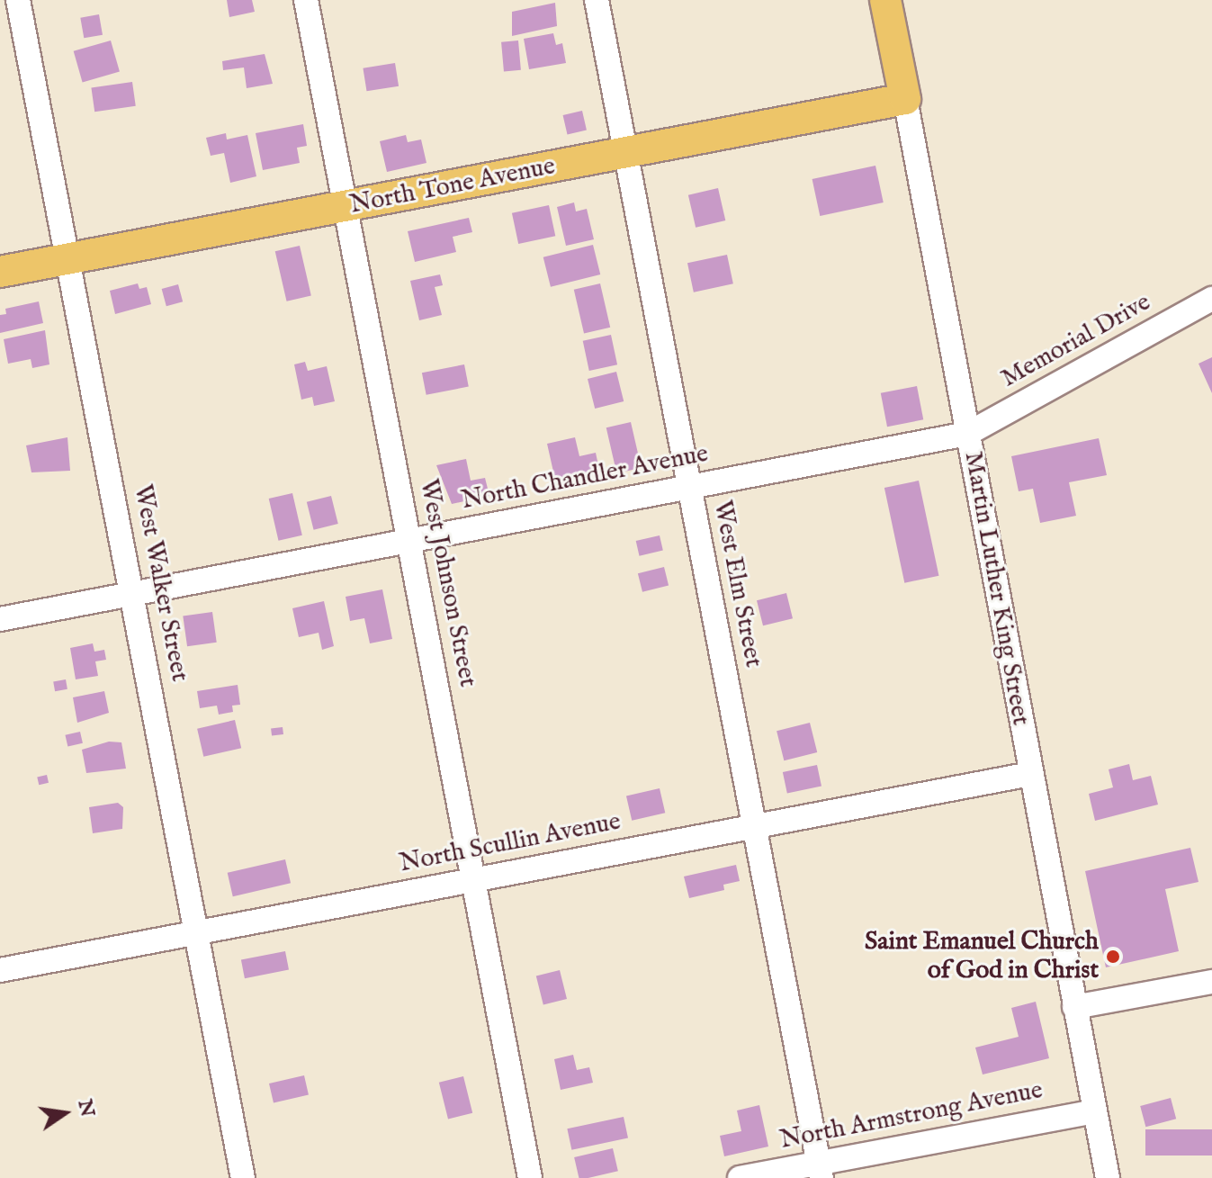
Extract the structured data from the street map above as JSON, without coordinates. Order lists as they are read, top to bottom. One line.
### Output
{"streets":{"main road":["North Tone Avenue","Martin Luther King Street"],"street":["Memorial Drive","North Chandler Avenue","West Walker Street","West Johnson Street","West Elm Street","North Scullin Avenue","North Armstrong Avenue"]},"crossings":[["North Tone Avenue","West Walker Street"],["North Tone Avenue","West Johnson Street"],["North Tone Avenue","West Elm Street"],["North Tone Avenue","Martin Luther King Street"],["Memorial Drive","North Chandler Avenue"],["Memorial Drive","Martin Luther King Street"],["North Chandler Avenue","West Walker Street"],["North Chandler Avenue","West Johnson Street"],["North Chandler Avenue","West Elm Street"],["North Chandler Avenue","Martin Luther King Street"],["West Walker Street","North Scullin Avenue"],["West Johnson Street","North Scullin Avenue"],["West Elm Street","North Scullin Avenue"],["West Elm Street","North Armstrong Avenue"],["Martin Luther King Street","North Scullin Avenue"],["Martin Luther King Street","North Armstrong Avenue"]],"places":["Saint Emanuel Church of God in Christ"],"north":"right"}
